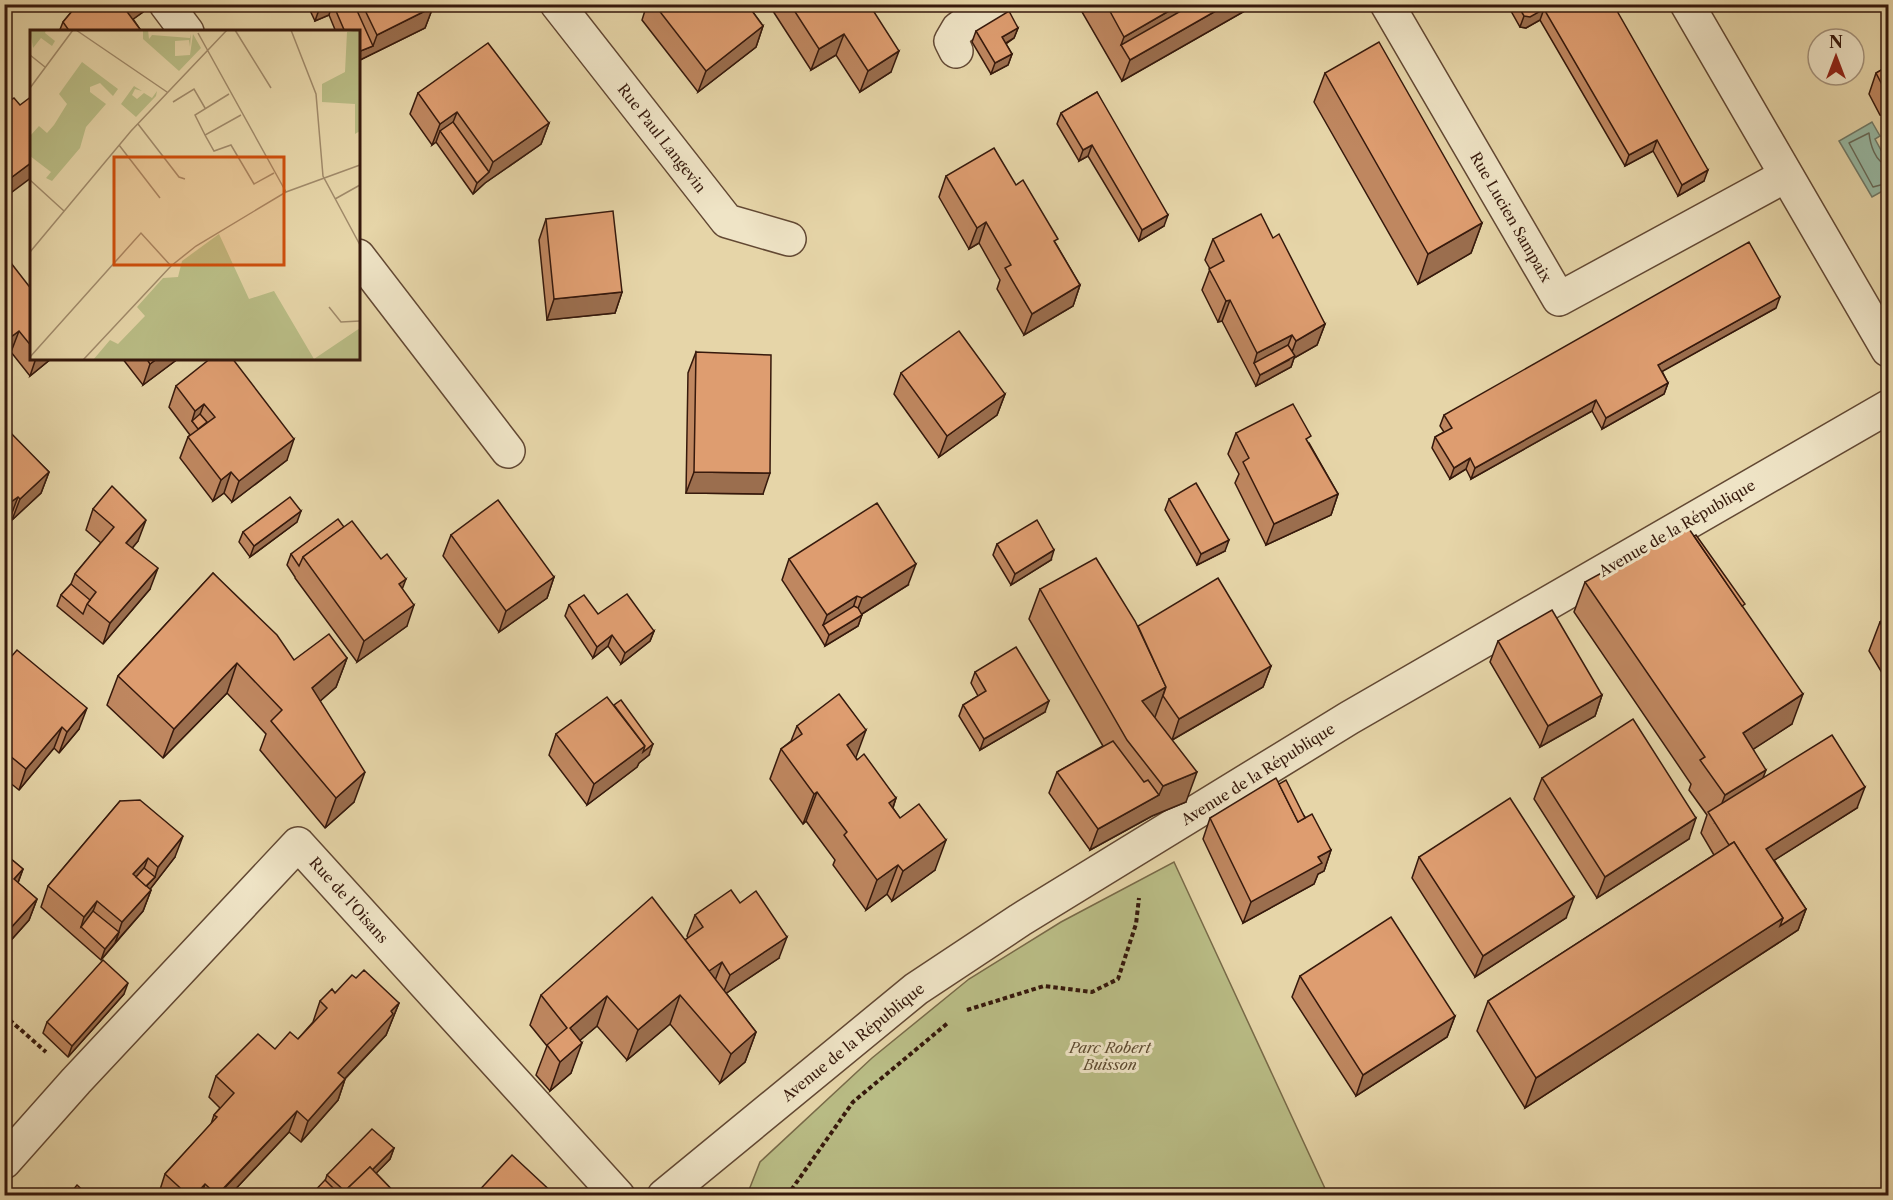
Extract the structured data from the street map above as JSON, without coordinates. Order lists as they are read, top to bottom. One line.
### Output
{"streets":{"street":["Rue Paul Langevin","Rue Lucien Sampaix","Avenue de la République","Rue de l'Oisans"]},"parks":["Parc Robert Buisson"],"north":"top"}
